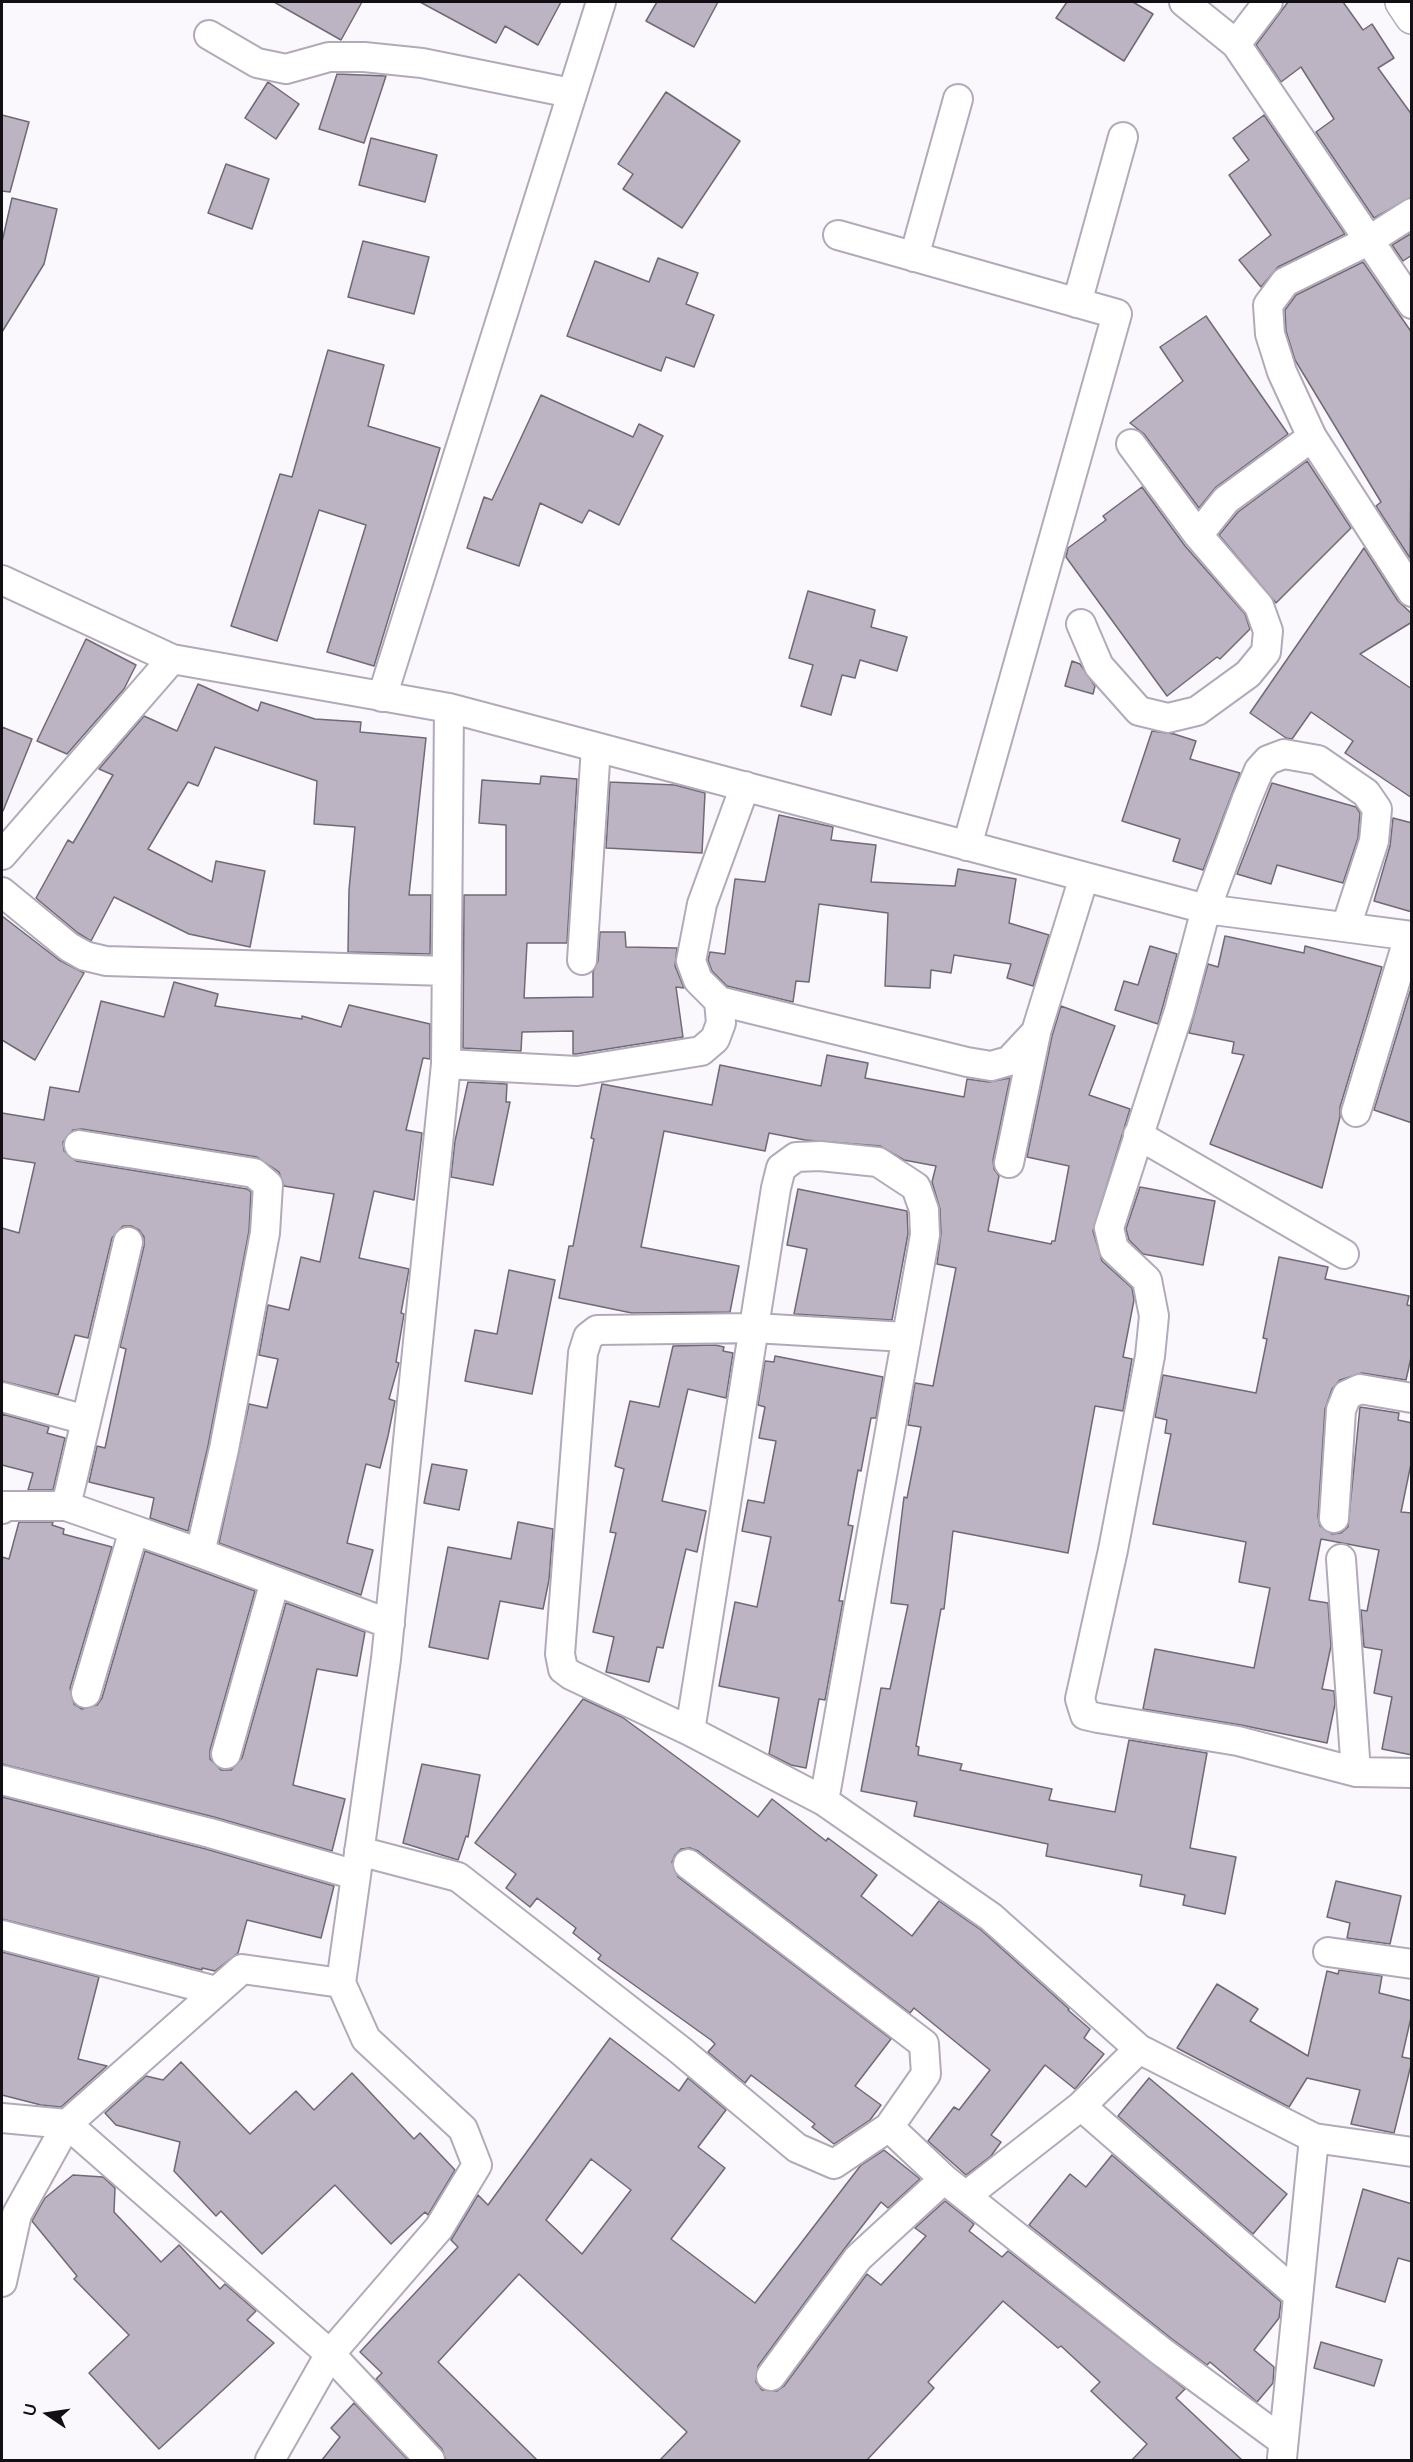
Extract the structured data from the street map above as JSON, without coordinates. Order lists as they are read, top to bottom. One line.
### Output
{"north":"left"}
